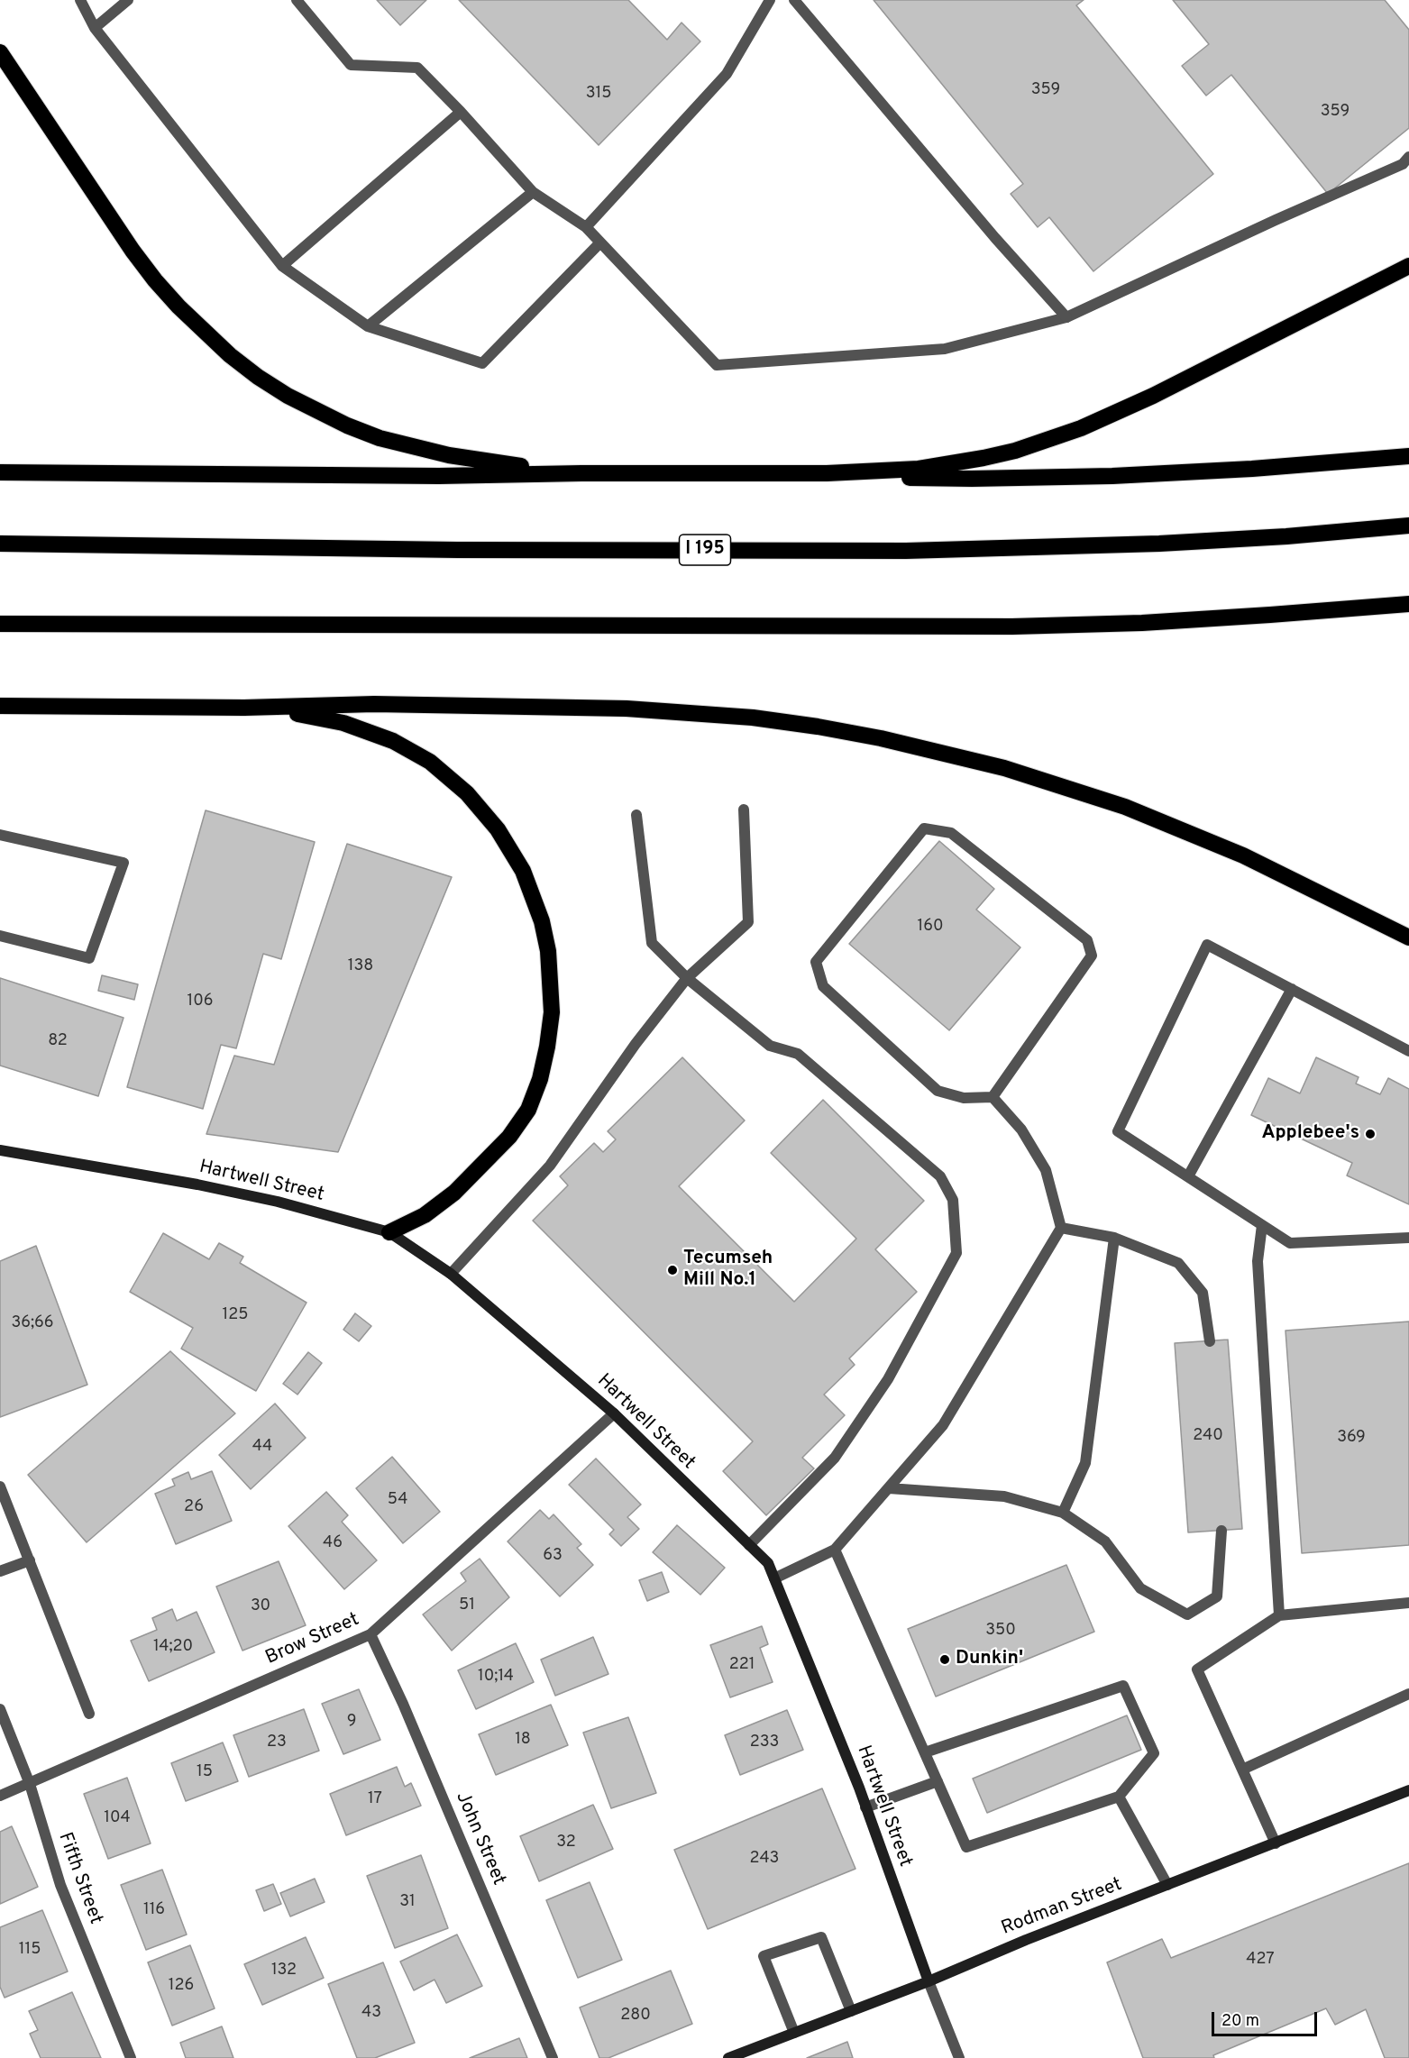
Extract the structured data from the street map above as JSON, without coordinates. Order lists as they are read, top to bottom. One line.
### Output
{"streets":{"highway":["I 195"],"main road":["Hartwell Street","Rodman Street"],"street":["Brow Street","John Street","Fifth Street"]},"crossings":[["Hartwell Street","Brow Street"],["Hartwell Street","Rodman Street"],["Brow Street","John Street"],["Brow Street","Fifth Street"]],"places":["Applebee's","Tecumseh Mill No.1","Dunkin'"],"house_numbers":["359","315","359","160","138","106","82","125","36;66","240","369","44","54","26","46","63","51","30","350","14;20","221","10;14","9","18","23","233","15","17","104","32","243","31","116","115","427","132","126","43","280"],"scale_bar":"20 m"}
